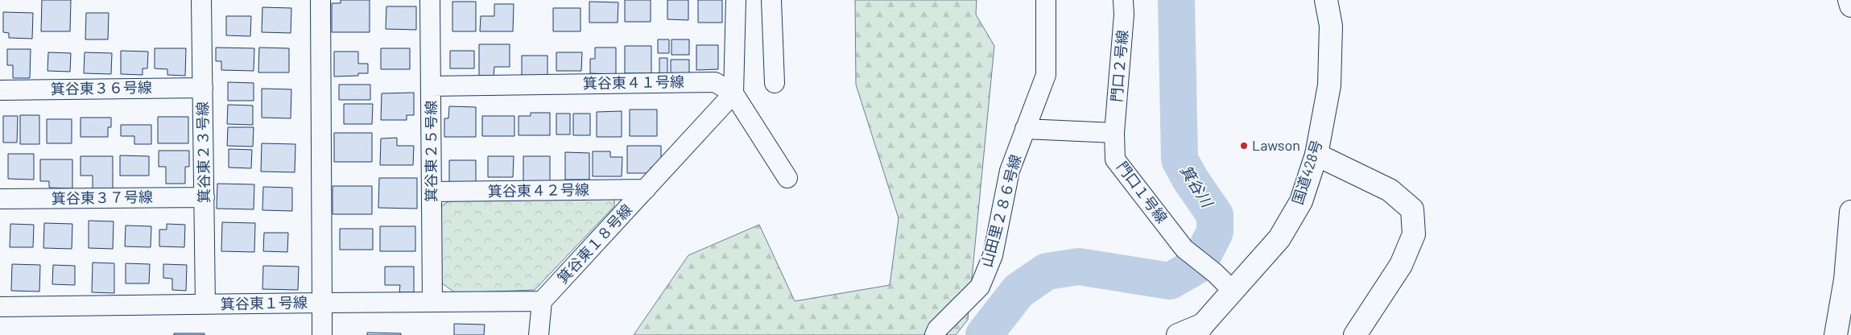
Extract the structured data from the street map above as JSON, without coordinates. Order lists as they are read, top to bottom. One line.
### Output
{"streets":{"main road":["国道428号"],"street":["門口２号線","箕谷東４１号線","箕谷東３６号線","箕谷東２５号線","箕谷東２３号線","箕谷東４２号線","門口１号線","箕谷東３７号線","山田里２８６号線","箕谷東１８号線","箕谷東１号線"]},"crossings":[["門口２号線","門口１号線"],["箕谷東４１号線","箕谷東２５号線"],["箕谷東４１号線","箕谷東１８号線"],["箕谷東３６号線","箕谷東２３号線"],["箕谷東２５号線","箕谷東４２号線"],["箕谷東２３号線","箕谷東３７号線"],["箕谷東２３号線","箕谷東１号線"],["国道428号","門口１号線"],["箕谷東４２号線","箕谷東１８号線"]],"water":["箕谷川"],"places":["Lawson"]}
